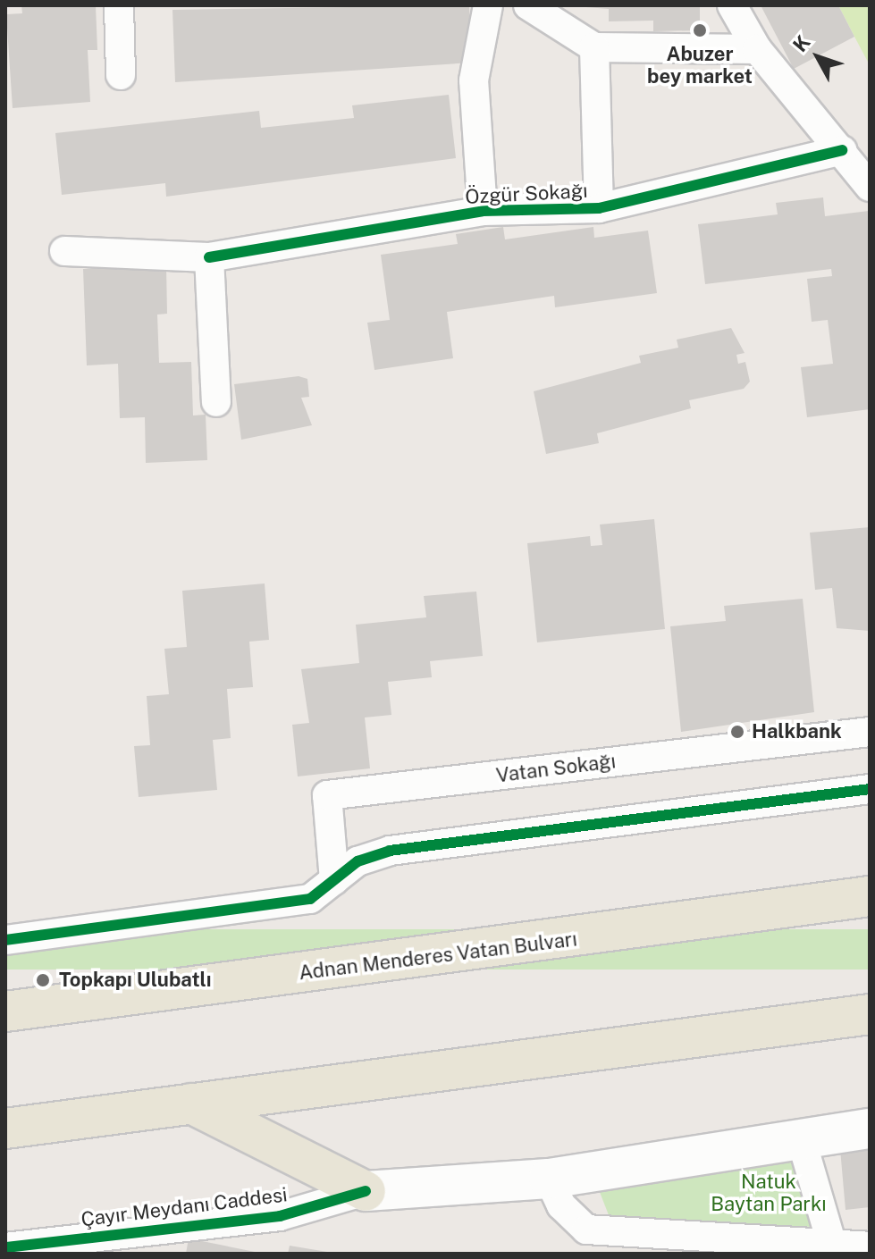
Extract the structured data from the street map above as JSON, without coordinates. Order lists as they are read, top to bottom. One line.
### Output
{"streets":{"main road":["Adnan Menderes Vatan Bulvarı","Çayır Meydanı Caddesi"],"street":["Özgür Sokağı","Vatan Sokağı"]},"parks":["Natuk Baytan Parkı"],"places":["Abuzer bey market","Halkbank","Topkapı Ulubatlı"],"north":"top left"}
